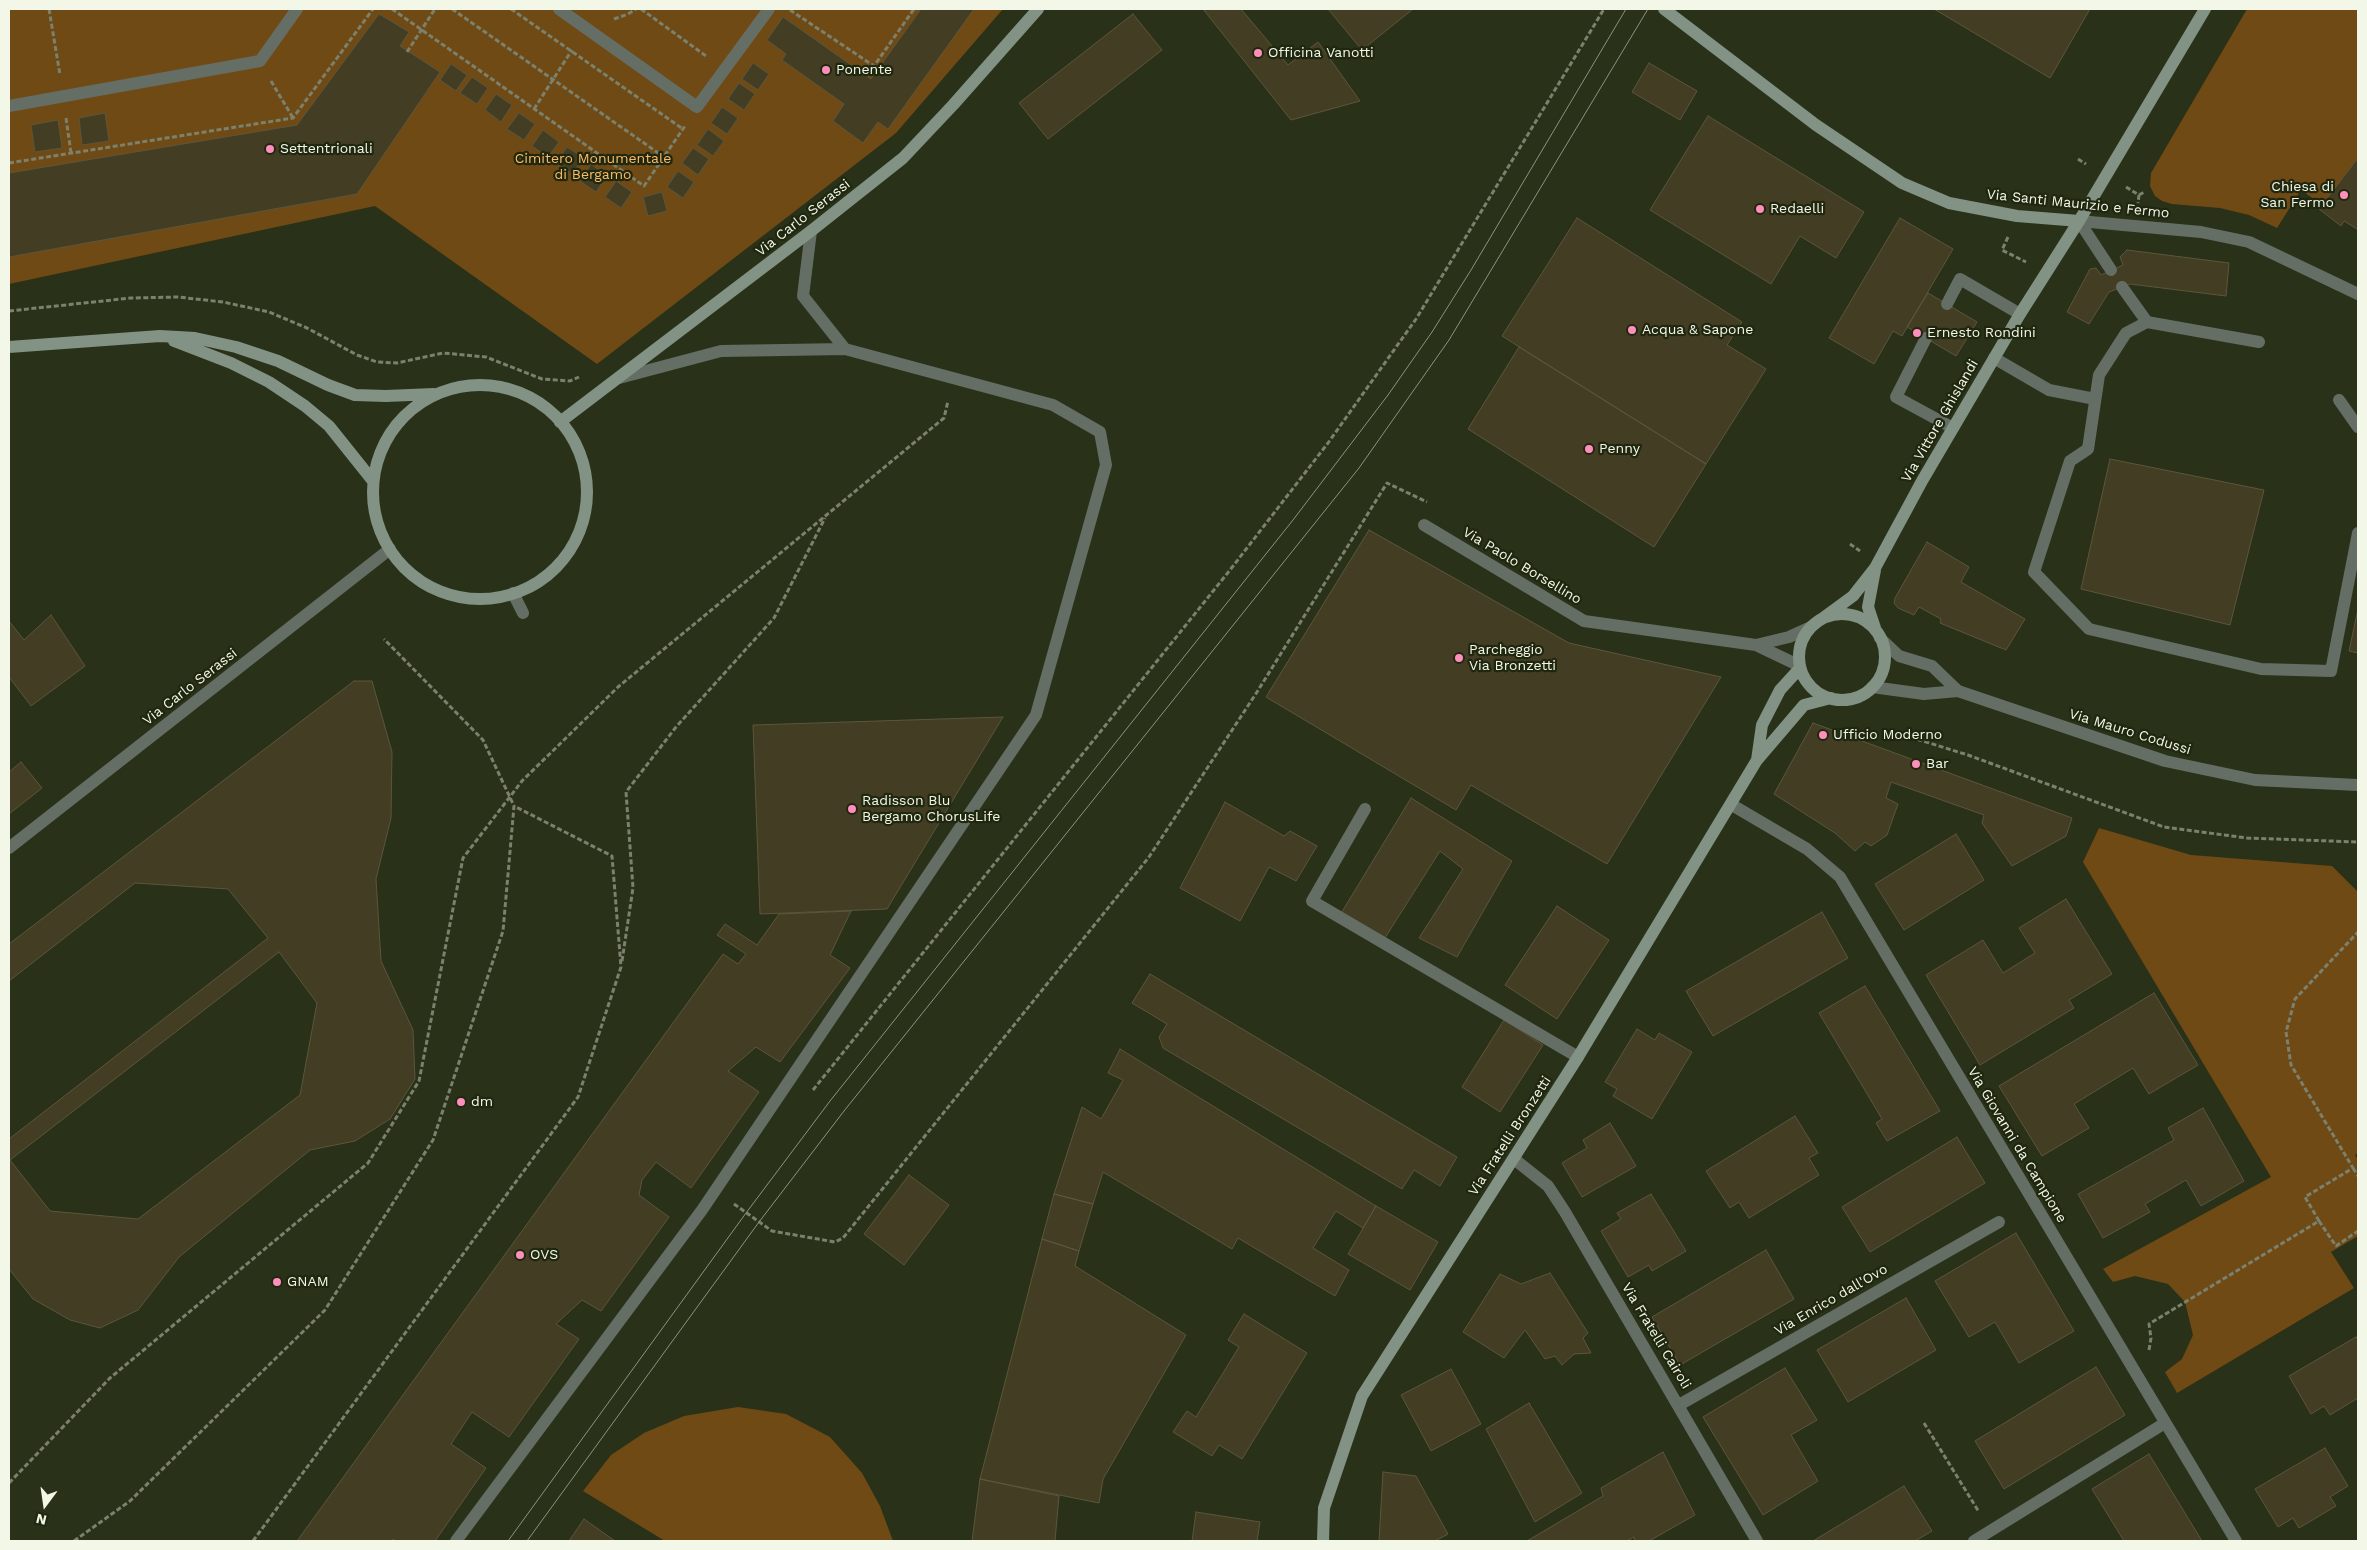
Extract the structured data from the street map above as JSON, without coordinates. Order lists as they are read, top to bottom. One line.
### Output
{"streets":{"street":["Via Santi Maurizio e Fermo","Via Carlo Serassi","Via Vittore Ghislandi","Via Paolo Borsellino","Via Mauro Codussi","Via Fratelli Bronzetti","Via Giovanni da Campione","Via Enrico dall'Ovo","Via Fratelli Cairoli"]},"crossings":[["Via Santi Maurizio e Fermo","Via Vittore Ghislandi"],["Via Vittore Ghislandi","Via Paolo Borsellino"],["Via Vittore Ghislandi","Via Mauro Codussi"],["Via Vittore Ghislandi","Via Fratelli Bronzetti"],["Via Paolo Borsellino","Via Mauro Codussi"],["Via Paolo Borsellino","Via Fratelli Bronzetti"],["Via Mauro Codussi","Via Fratelli Bronzetti"],["Via Fratelli Bronzetti","Via Giovanni da Campione"],["Via Fratelli Bronzetti","Via Fratelli Cairoli"],["Via Enrico dall'Ovo","Via Fratelli Cairoli"]],"parks":["Cimitero Monumentale di Bergamo"],"places":["Officina Vanotti","Ponente","Settentrionali","Chiesa di San Fermo","Redaelli","Acqua & Sapone","Ernesto Rondini","Penny","Parcheggio Via Bronzetti","Ufficio Moderno","Bar","Radisson Blu Bergamo ChorusLife","dm","OVS","GNAM"],"north":"bottom"}
